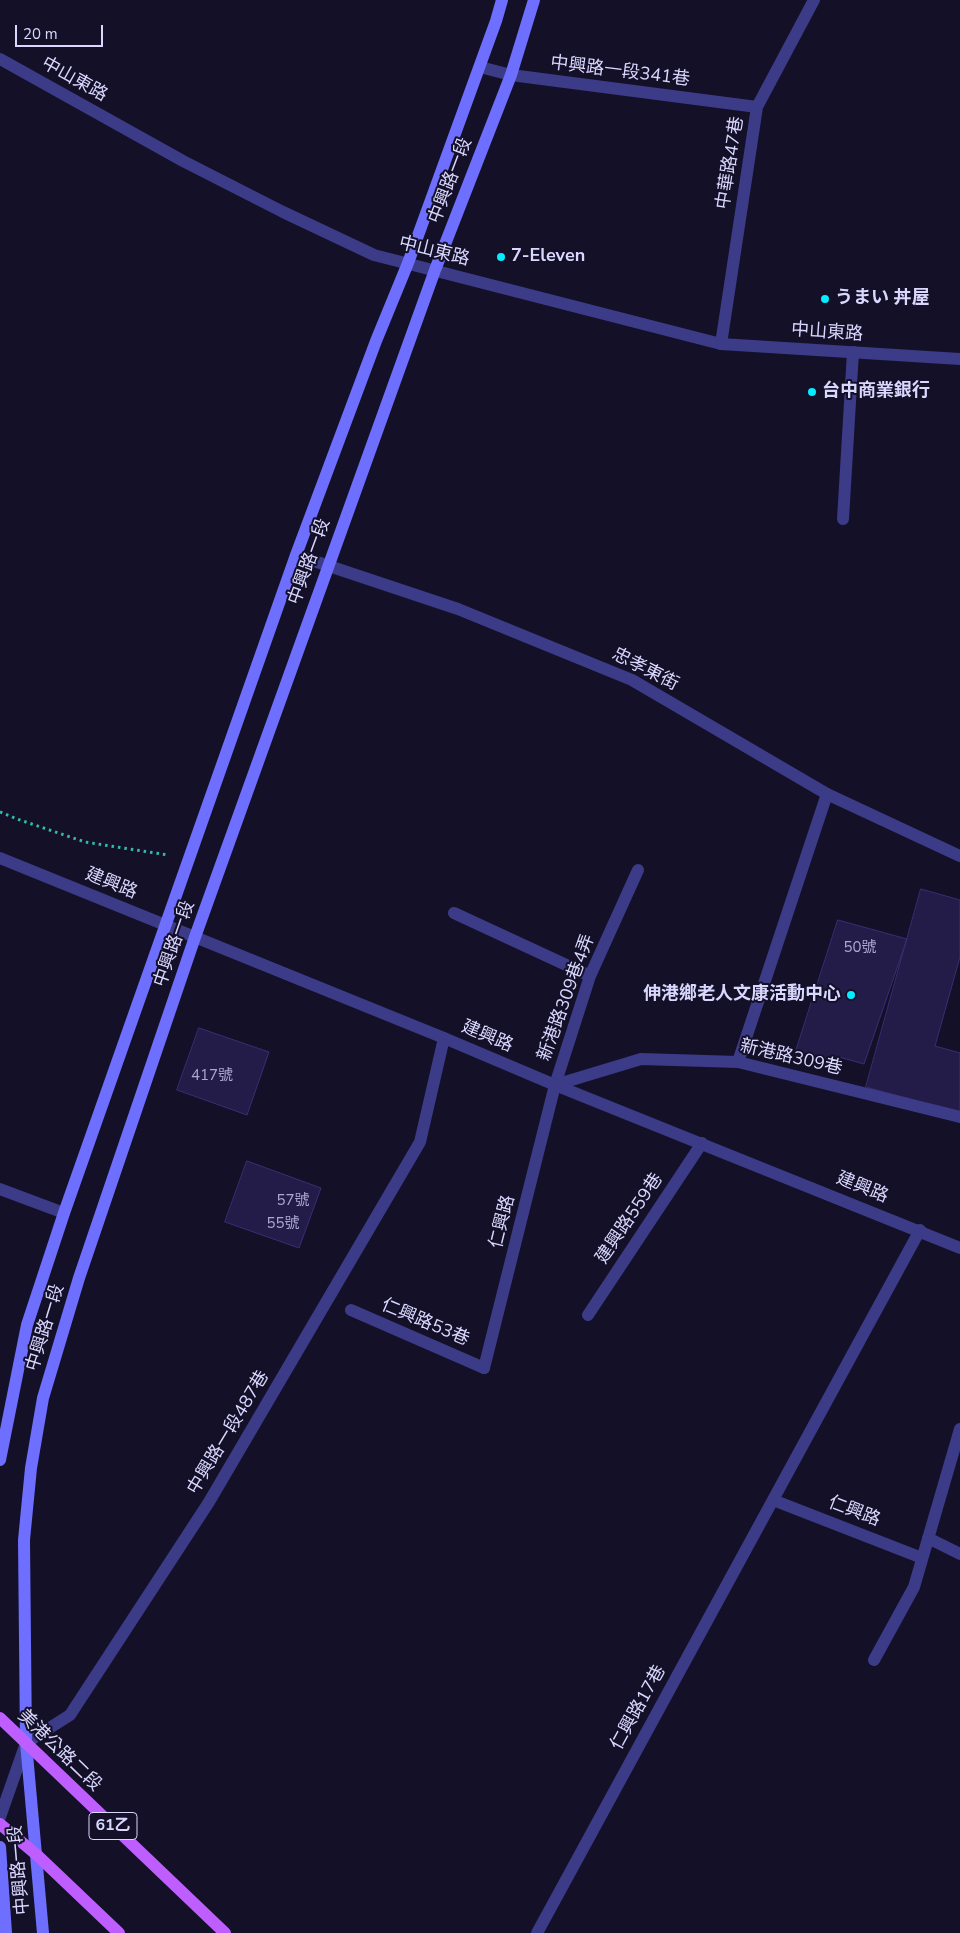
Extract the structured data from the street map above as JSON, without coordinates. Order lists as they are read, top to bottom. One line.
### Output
{"streets":{"main road":["中興路一段","美港公路二段","61乙"],"street":["中興路一段341巷","中山東路","中華路47巷","忠孝東街","建興路","新港路309巷4弄","新港路309巷","建興路559巷","仁興路","仁興路53巷","中興路一段487巷","仁興路17巷"]},"crossings":[["中興路一段341巷","中華路47巷"],["中興路一段341巷","中興路一段"],["中山東路","中華路47巷"],["中山東路","中興路一段"],["中興路一段","忠孝東街"],["中興路一段","建興路"],["中興路一段","中興路一段487巷"],["中興路一段","美港公路二段"],["建興路","新港路309巷4弄"],["建興路","新港路309巷"],["建興路","建興路559巷"],["建興路","仁興路"],["建興路","中興路一段487巷"],["建興路","仁興路17巷"],["新港路309巷4弄","新港路309巷"],["新港路309巷4弄","仁興路"],["新港路309巷","仁興路"],["仁興路","仁興路53巷"],["仁興路","仁興路17巷"],["中興路一段487巷","美港公路二段"]],"places":["7-Eleven","うまい 丼屋","台中商業銀行","伸港鄉老人文康活動中心"],"house_numbers":["50號","417號","57號","55號"],"scale_bar":"20 m"}
